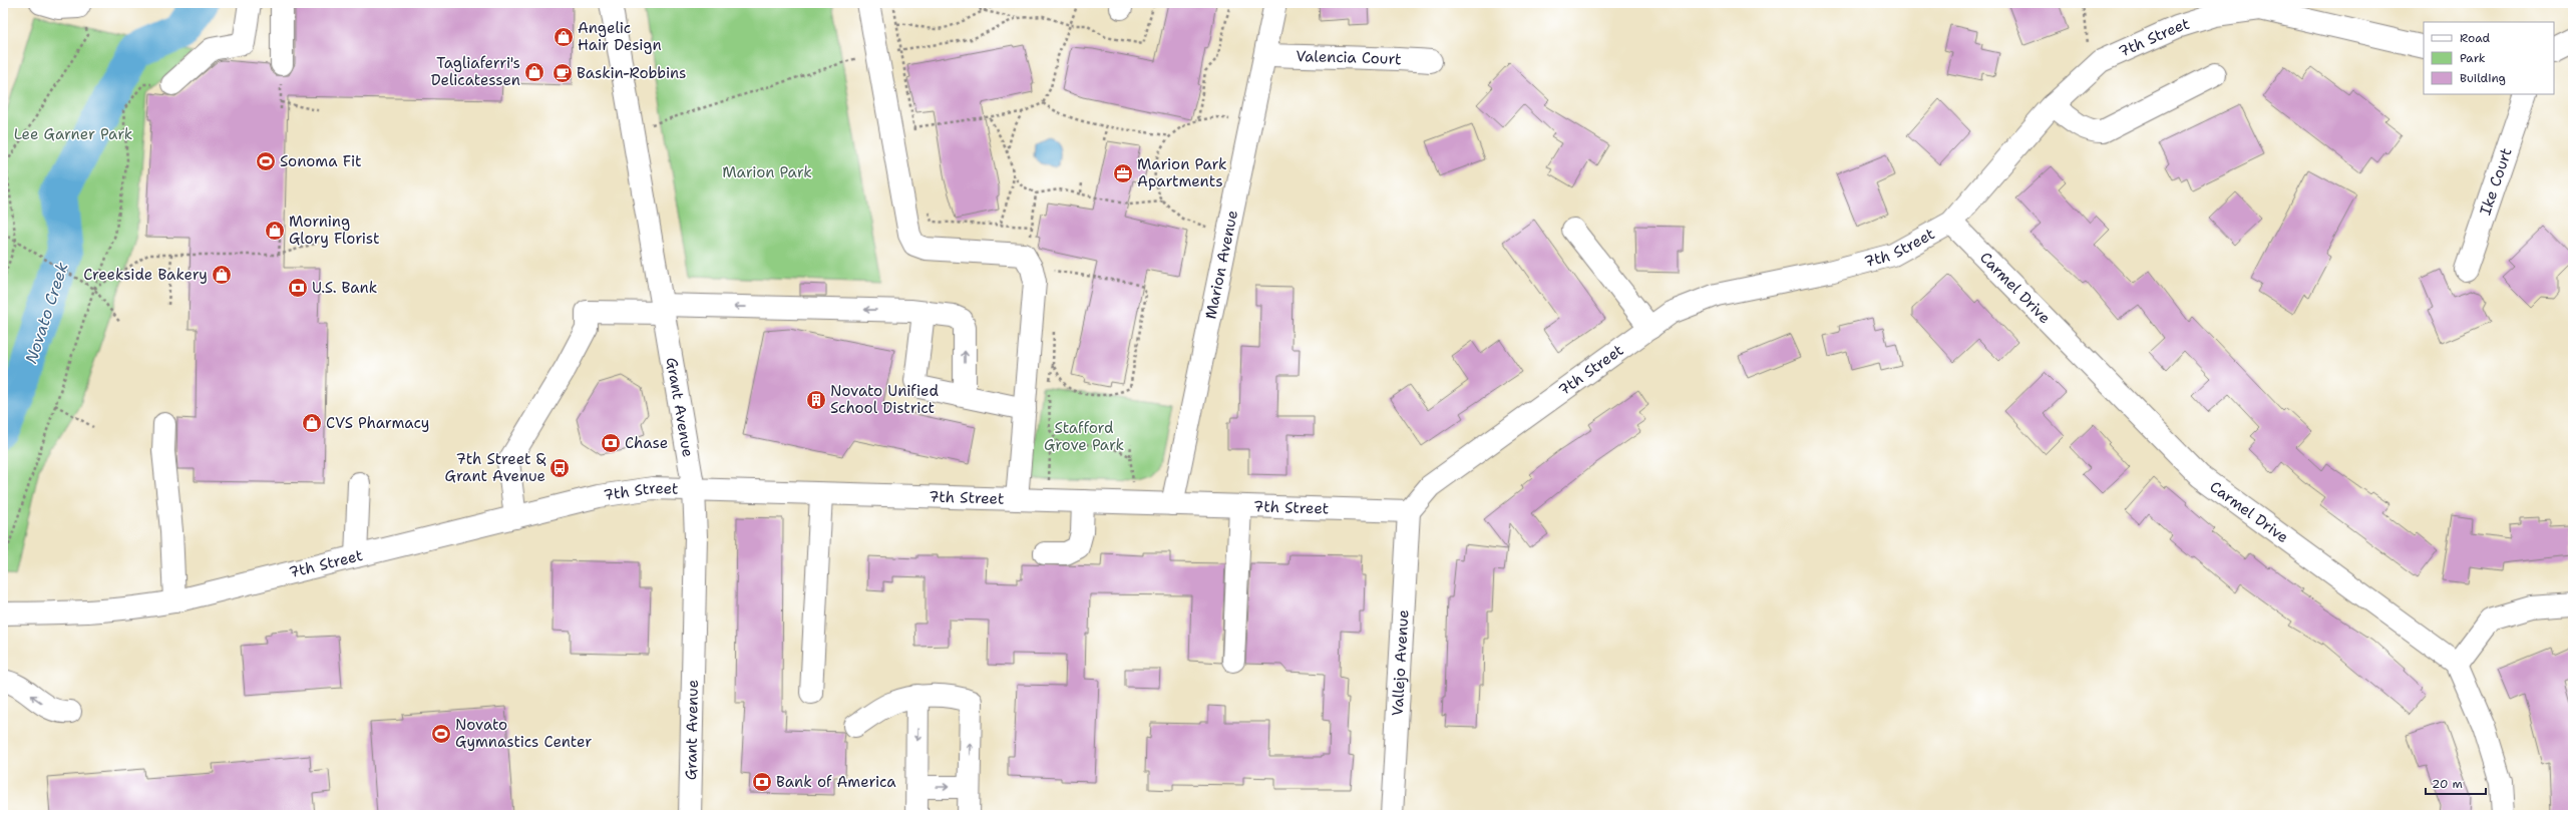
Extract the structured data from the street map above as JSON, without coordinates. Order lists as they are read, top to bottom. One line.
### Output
{"streets":{"street":["7th Street","Valencia Court","Ike Court","Marion Avenue","Carmel Drive","Grant Avenue","Vallejo Avenue"]},"crossings":[["7th Street","Marion Avenue"],["7th Street","Carmel Drive"],["7th Street","Grant Avenue"],["7th Street","Vallejo Avenue"],["Valencia Court","Marion Avenue"]],"water":["Novato Creek"],"parks":["Lee Garner Park","Marion Park","Stafford Grove Park"],"places":{"shop":["Angelic Hair Design","Tagliaferri's Delicatessen","Morning Glory Florist","Creekside Bakery","CVS Pharmacy"],"cafe":["Baskin-Robbins"],"sports":["Sonoma Fit","Novato Gymnastics Center"],"office":["Marion Park Apartments"],"bank":["U.S. Bank","Chase","Bank of America"],"building":["Novato Unified School District"],"bus stop":["7th Street & Grant Avenue"]},"legend":["Road","Park","Building"],"scale_bar":"20 m"}
